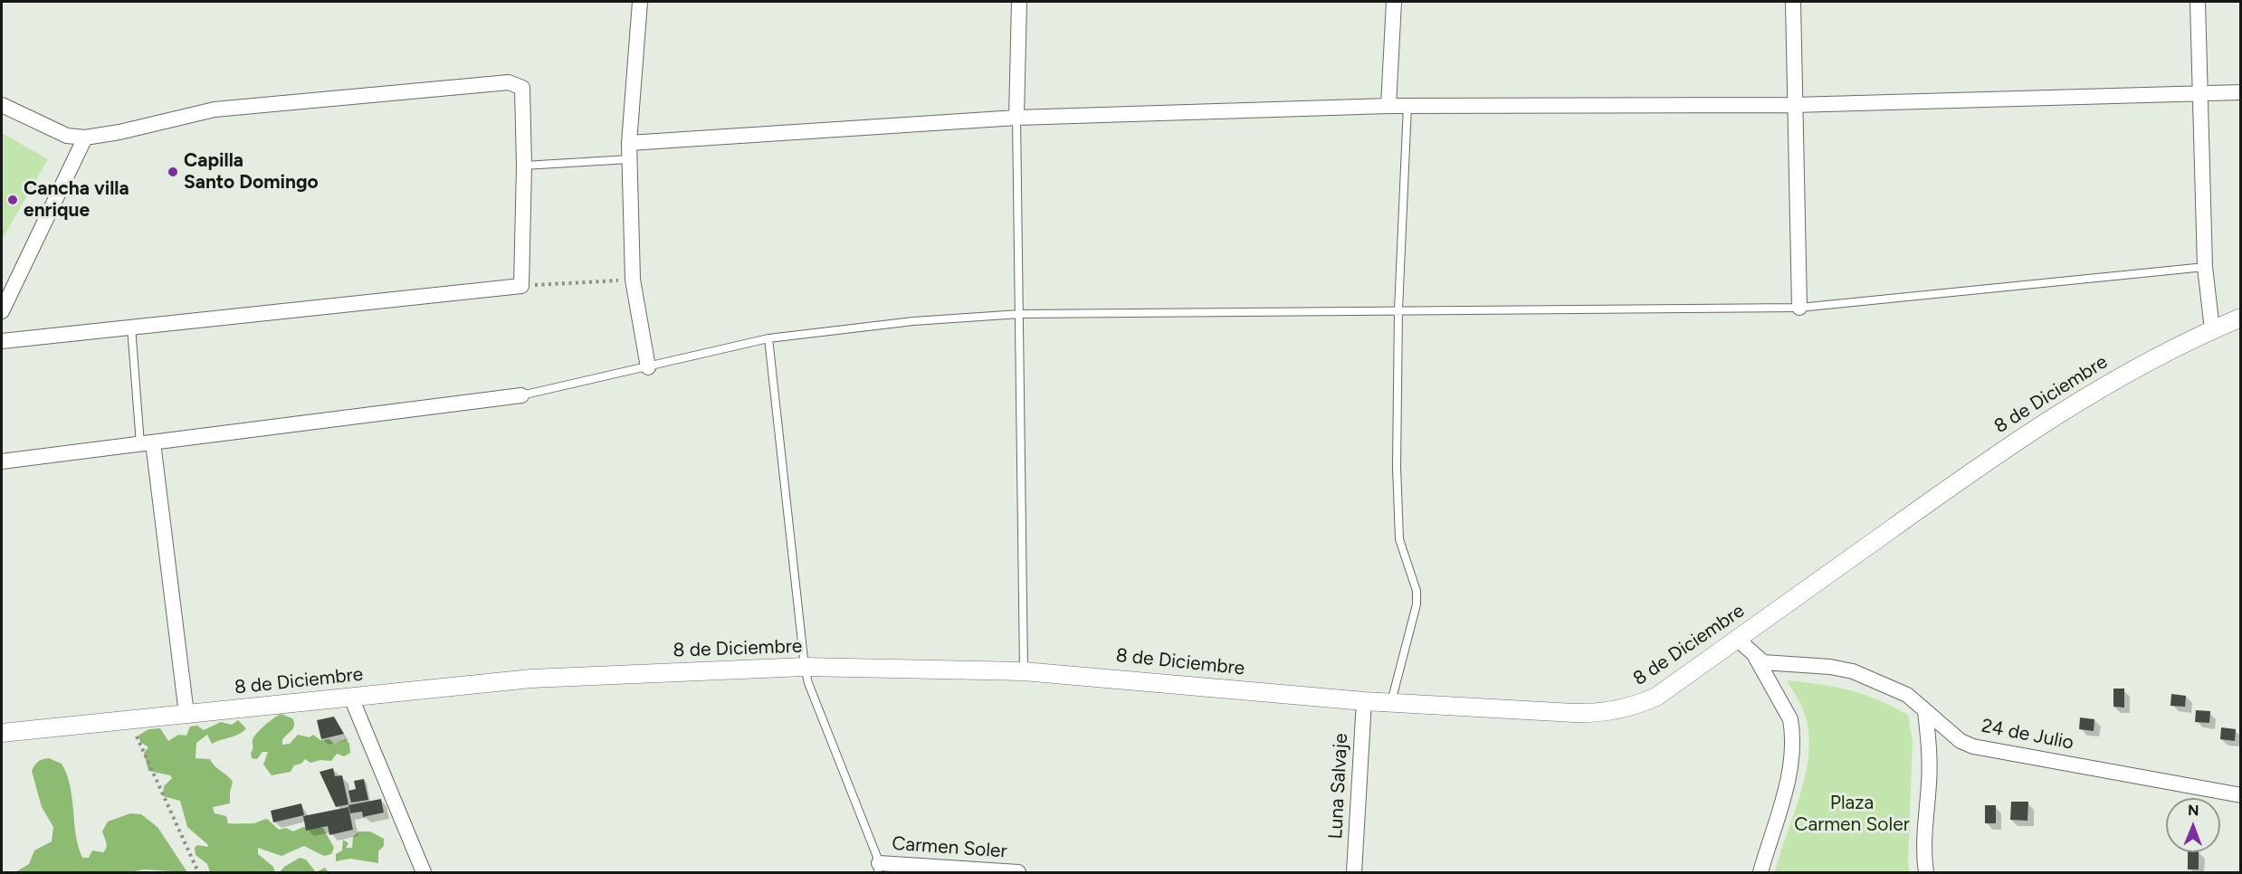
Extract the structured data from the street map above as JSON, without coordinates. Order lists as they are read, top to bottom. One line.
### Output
{"streets":{"street":["8 de Diciembre","24 de Julio","Luna Salvaje","Carmen Soler"]},"crossings":[["8 de Diciembre","Luna Salvaje"]],"parks":["Plaza Carmen Soler"],"places":["Capilla Santo Domingo","Cancha villa enrique"],"north":"top"}
